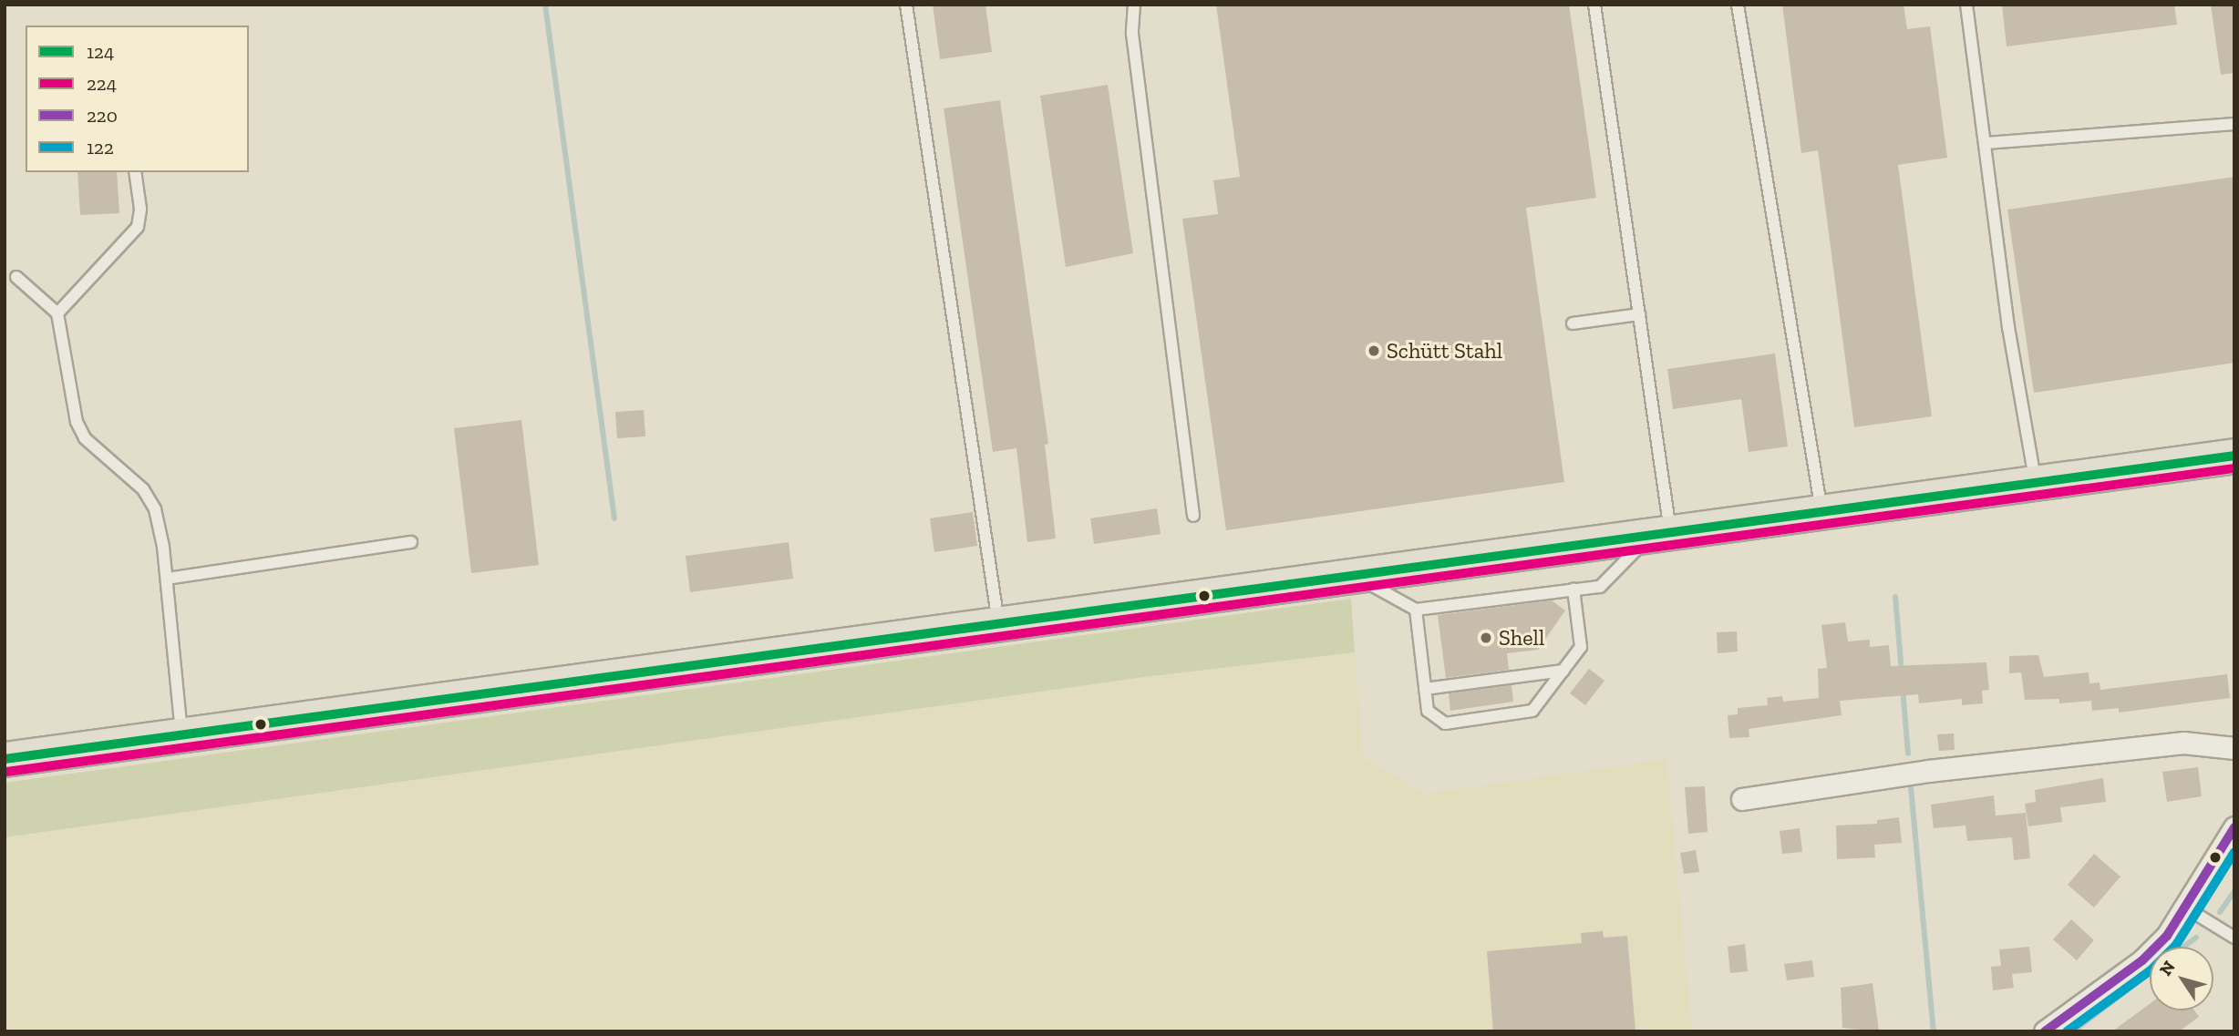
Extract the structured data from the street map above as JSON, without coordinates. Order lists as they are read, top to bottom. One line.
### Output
{"places":["Schütt Stahl","Shell"],"lines":["transit line 124","transit line 224","transit line 220","transit line 122"],"legend":["124","224","220","122"],"north":"top left"}
